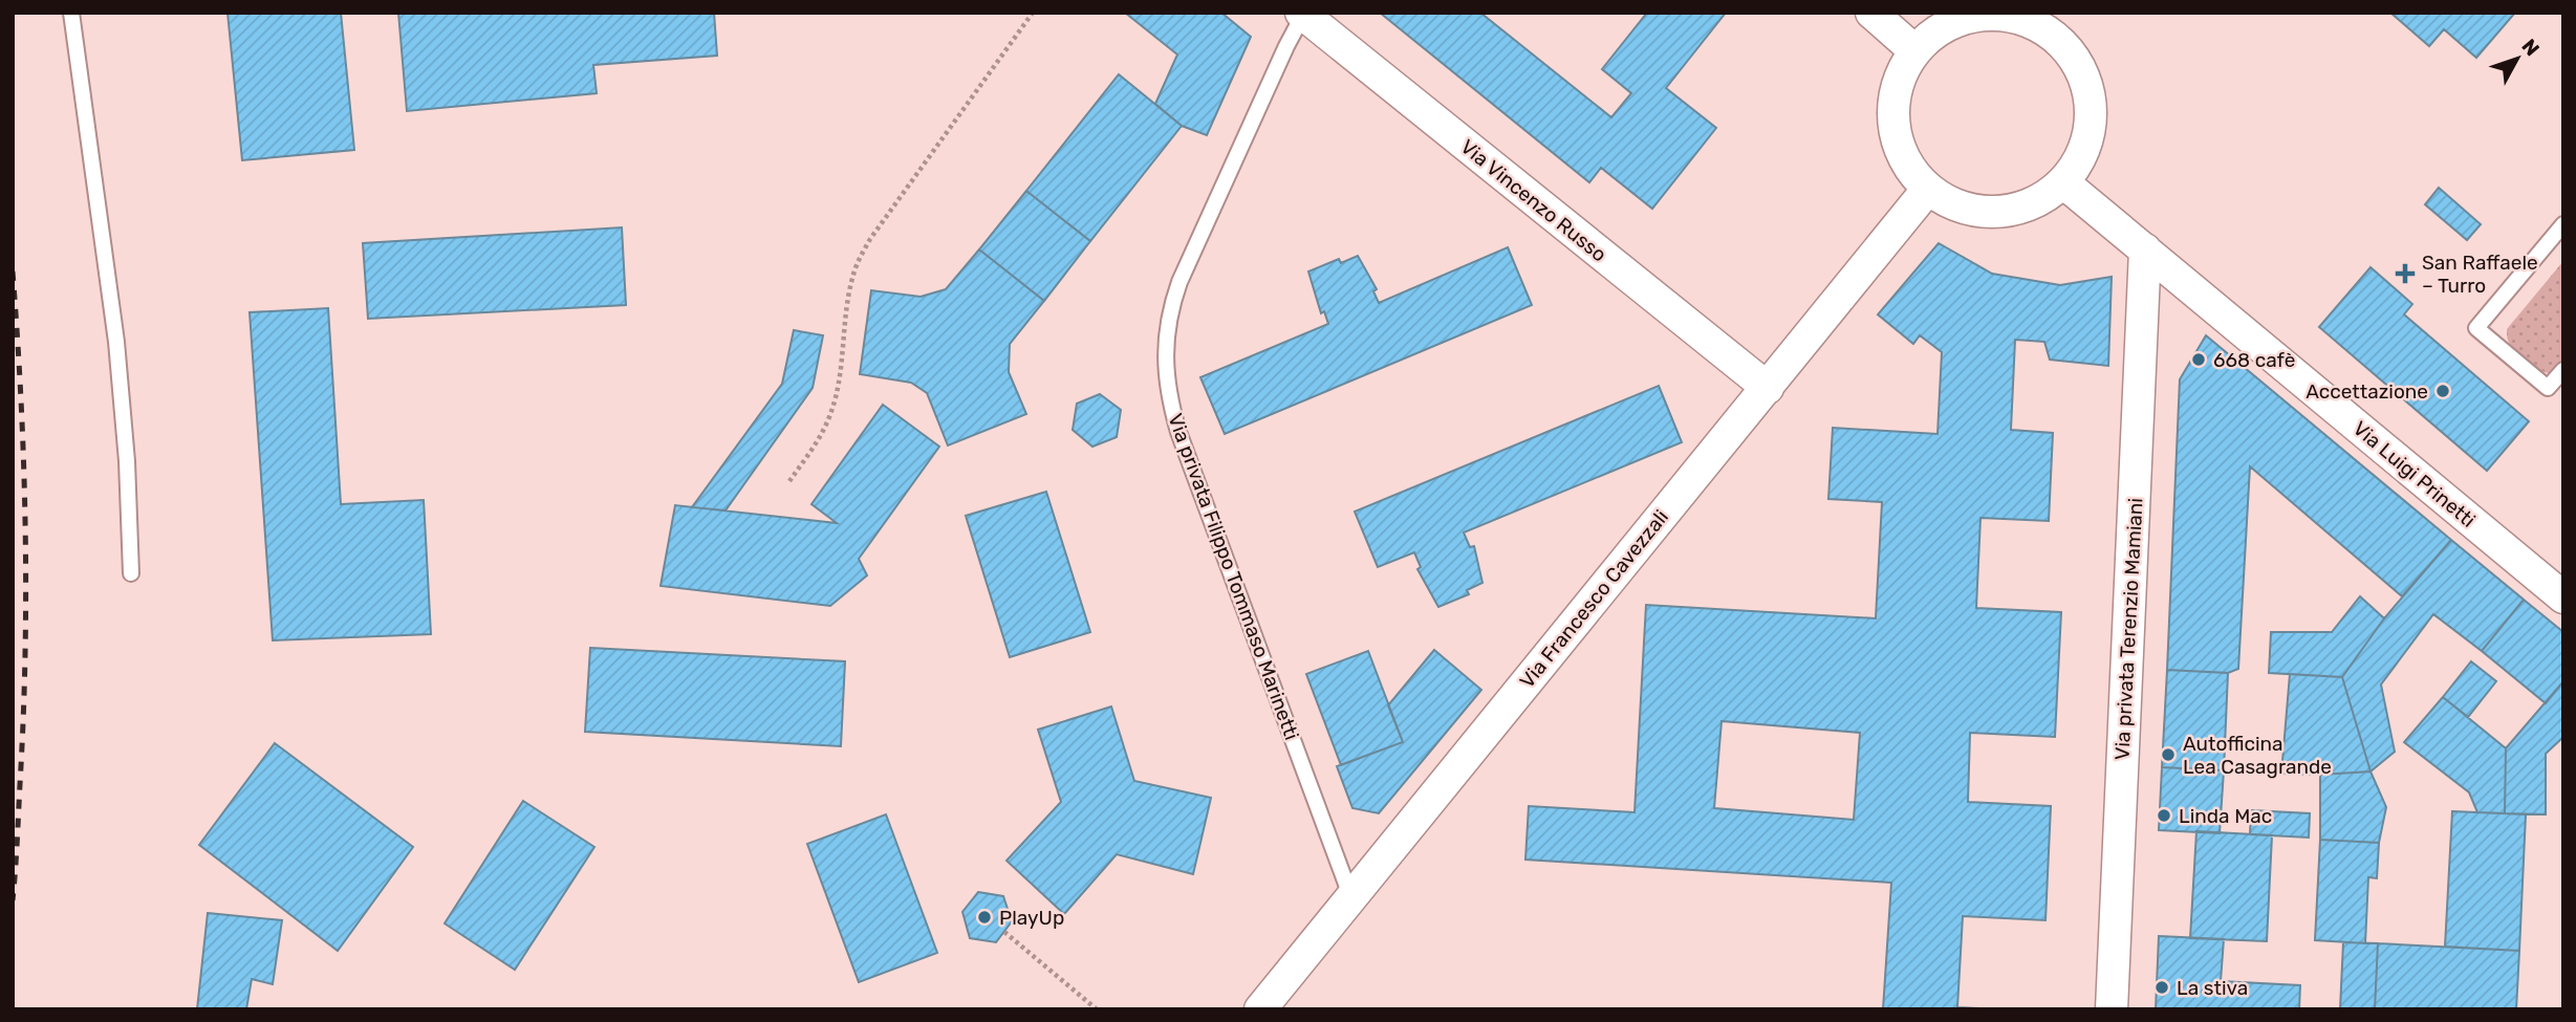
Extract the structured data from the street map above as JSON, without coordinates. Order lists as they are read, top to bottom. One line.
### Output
{"streets":{"street":["Via Vincenzo Russo","Via Luigi Prinetti","Via Francesco Cavezzali","Via privata Terenzio Mamiani"],"lane":["Via privata Filippo Tommaso Marinetti"]},"crossings":[["Via Vincenzo Russo","Via privata Filippo Tommaso Marinetti"],["Via Vincenzo Russo","Via Francesco Cavezzali"],["Via Luigi Prinetti","Via Francesco Cavezzali"],["Via Luigi Prinetti","Via privata Terenzio Mamiani"],["Via privata Filippo Tommaso Marinetti","Via Francesco Cavezzali"]],"places":{"health":["San Raffaele – Turro"],"other":["668 cafè","Accettazione","Autofficina Lea Casagrande","Linda Mac","PlayUp","La stiva"]},"north":"top right"}
